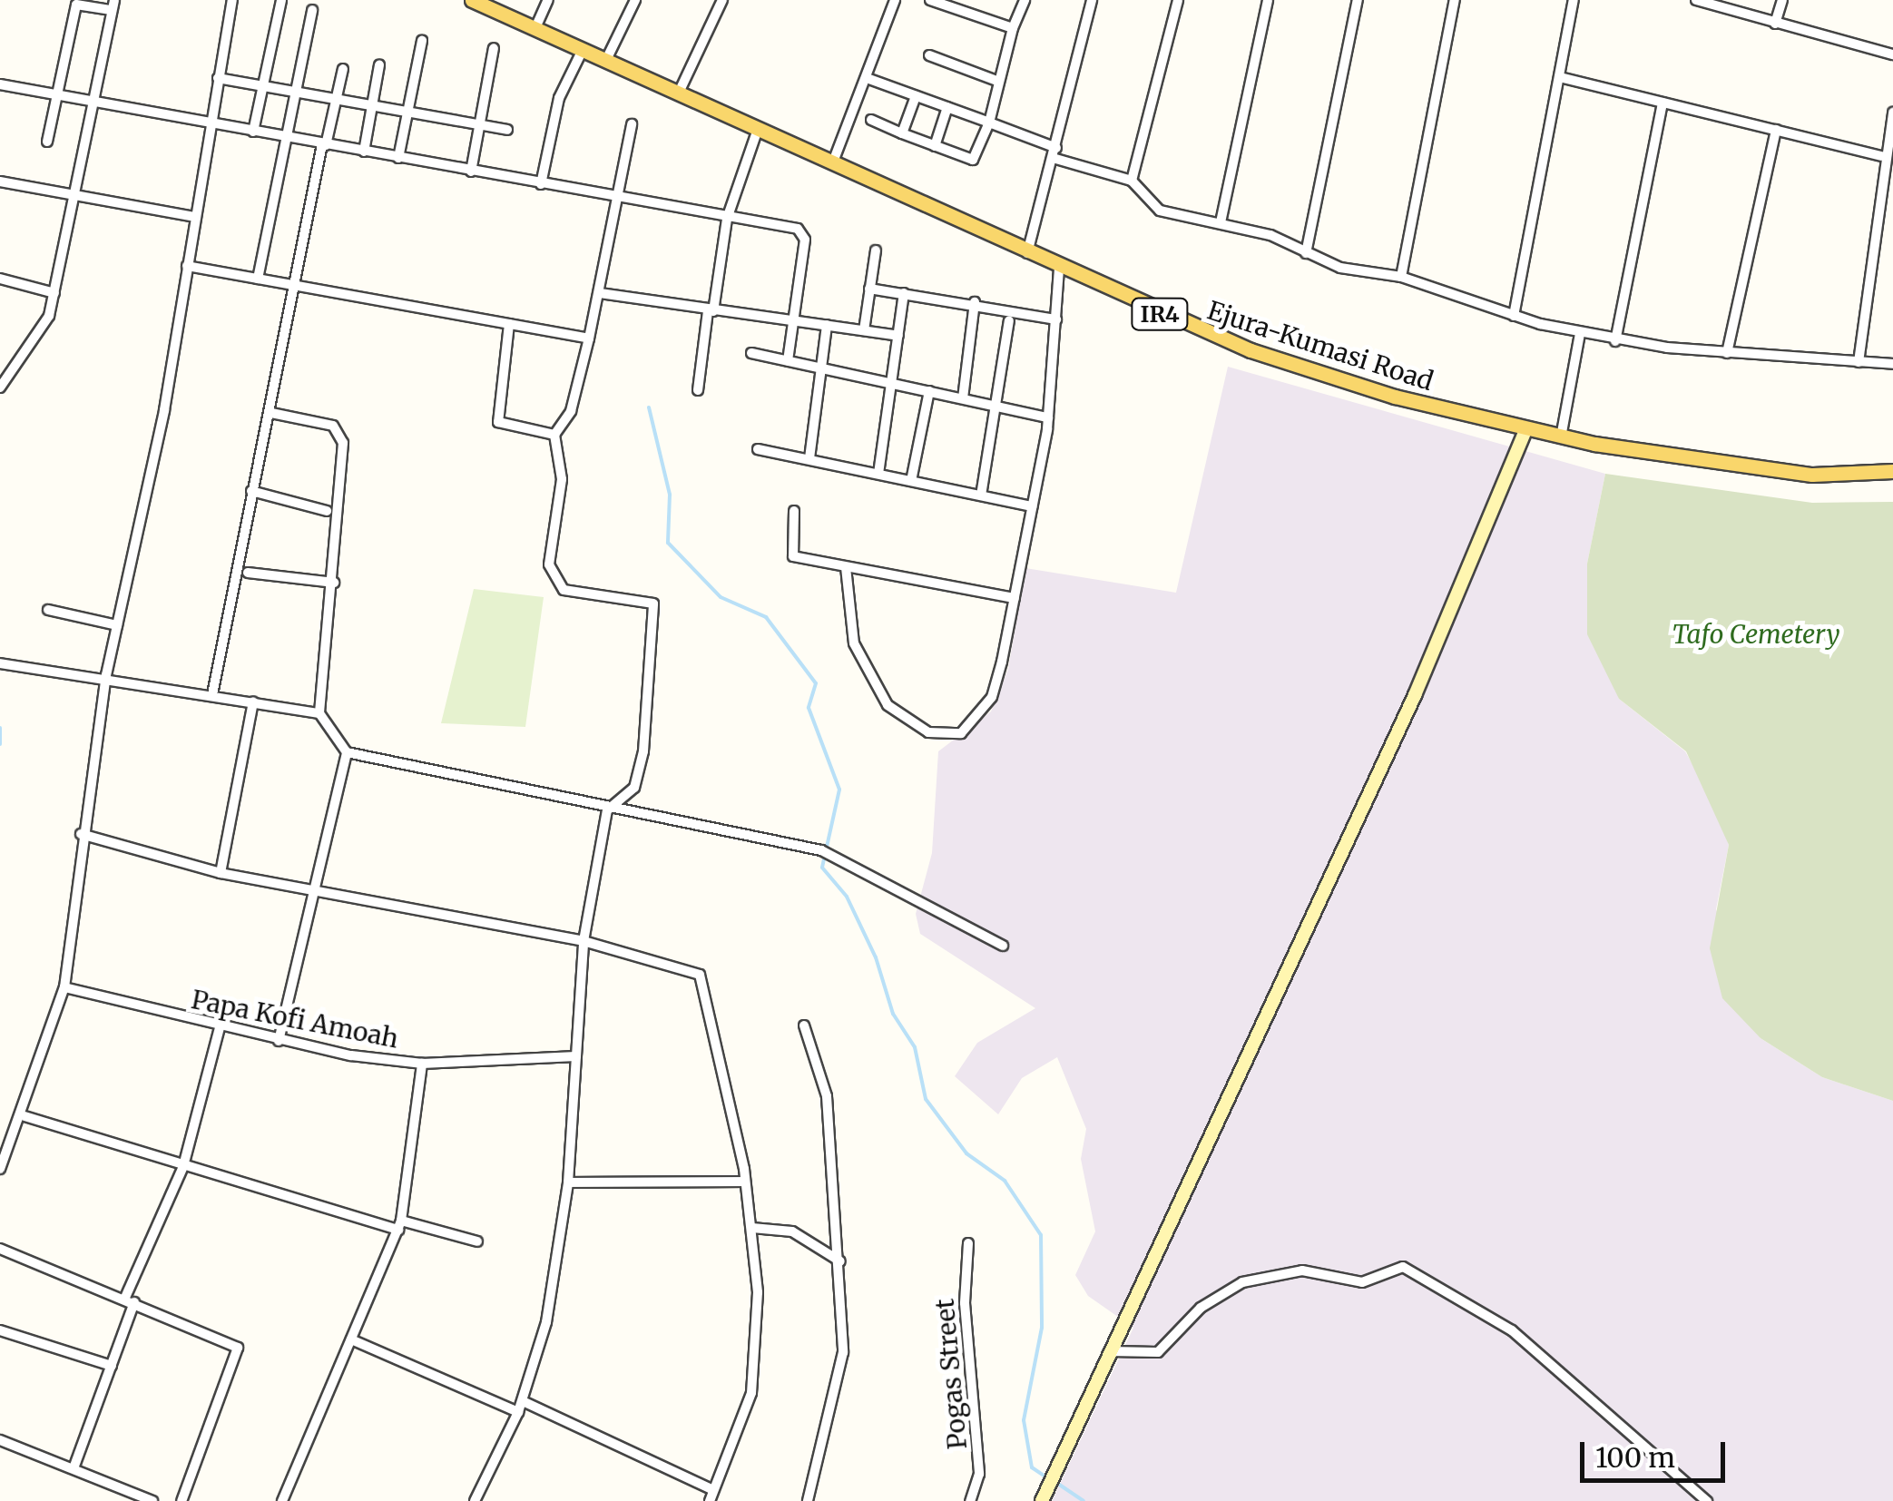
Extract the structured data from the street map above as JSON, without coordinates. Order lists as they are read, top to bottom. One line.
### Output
{"streets":{"main road":["IR4","Ejura-Kumasi Road"],"street":["Papa Kofi Amoah","Pogas Street"]},"parks":["Tafo Cemetery"],"scale_bar":"100 m"}
